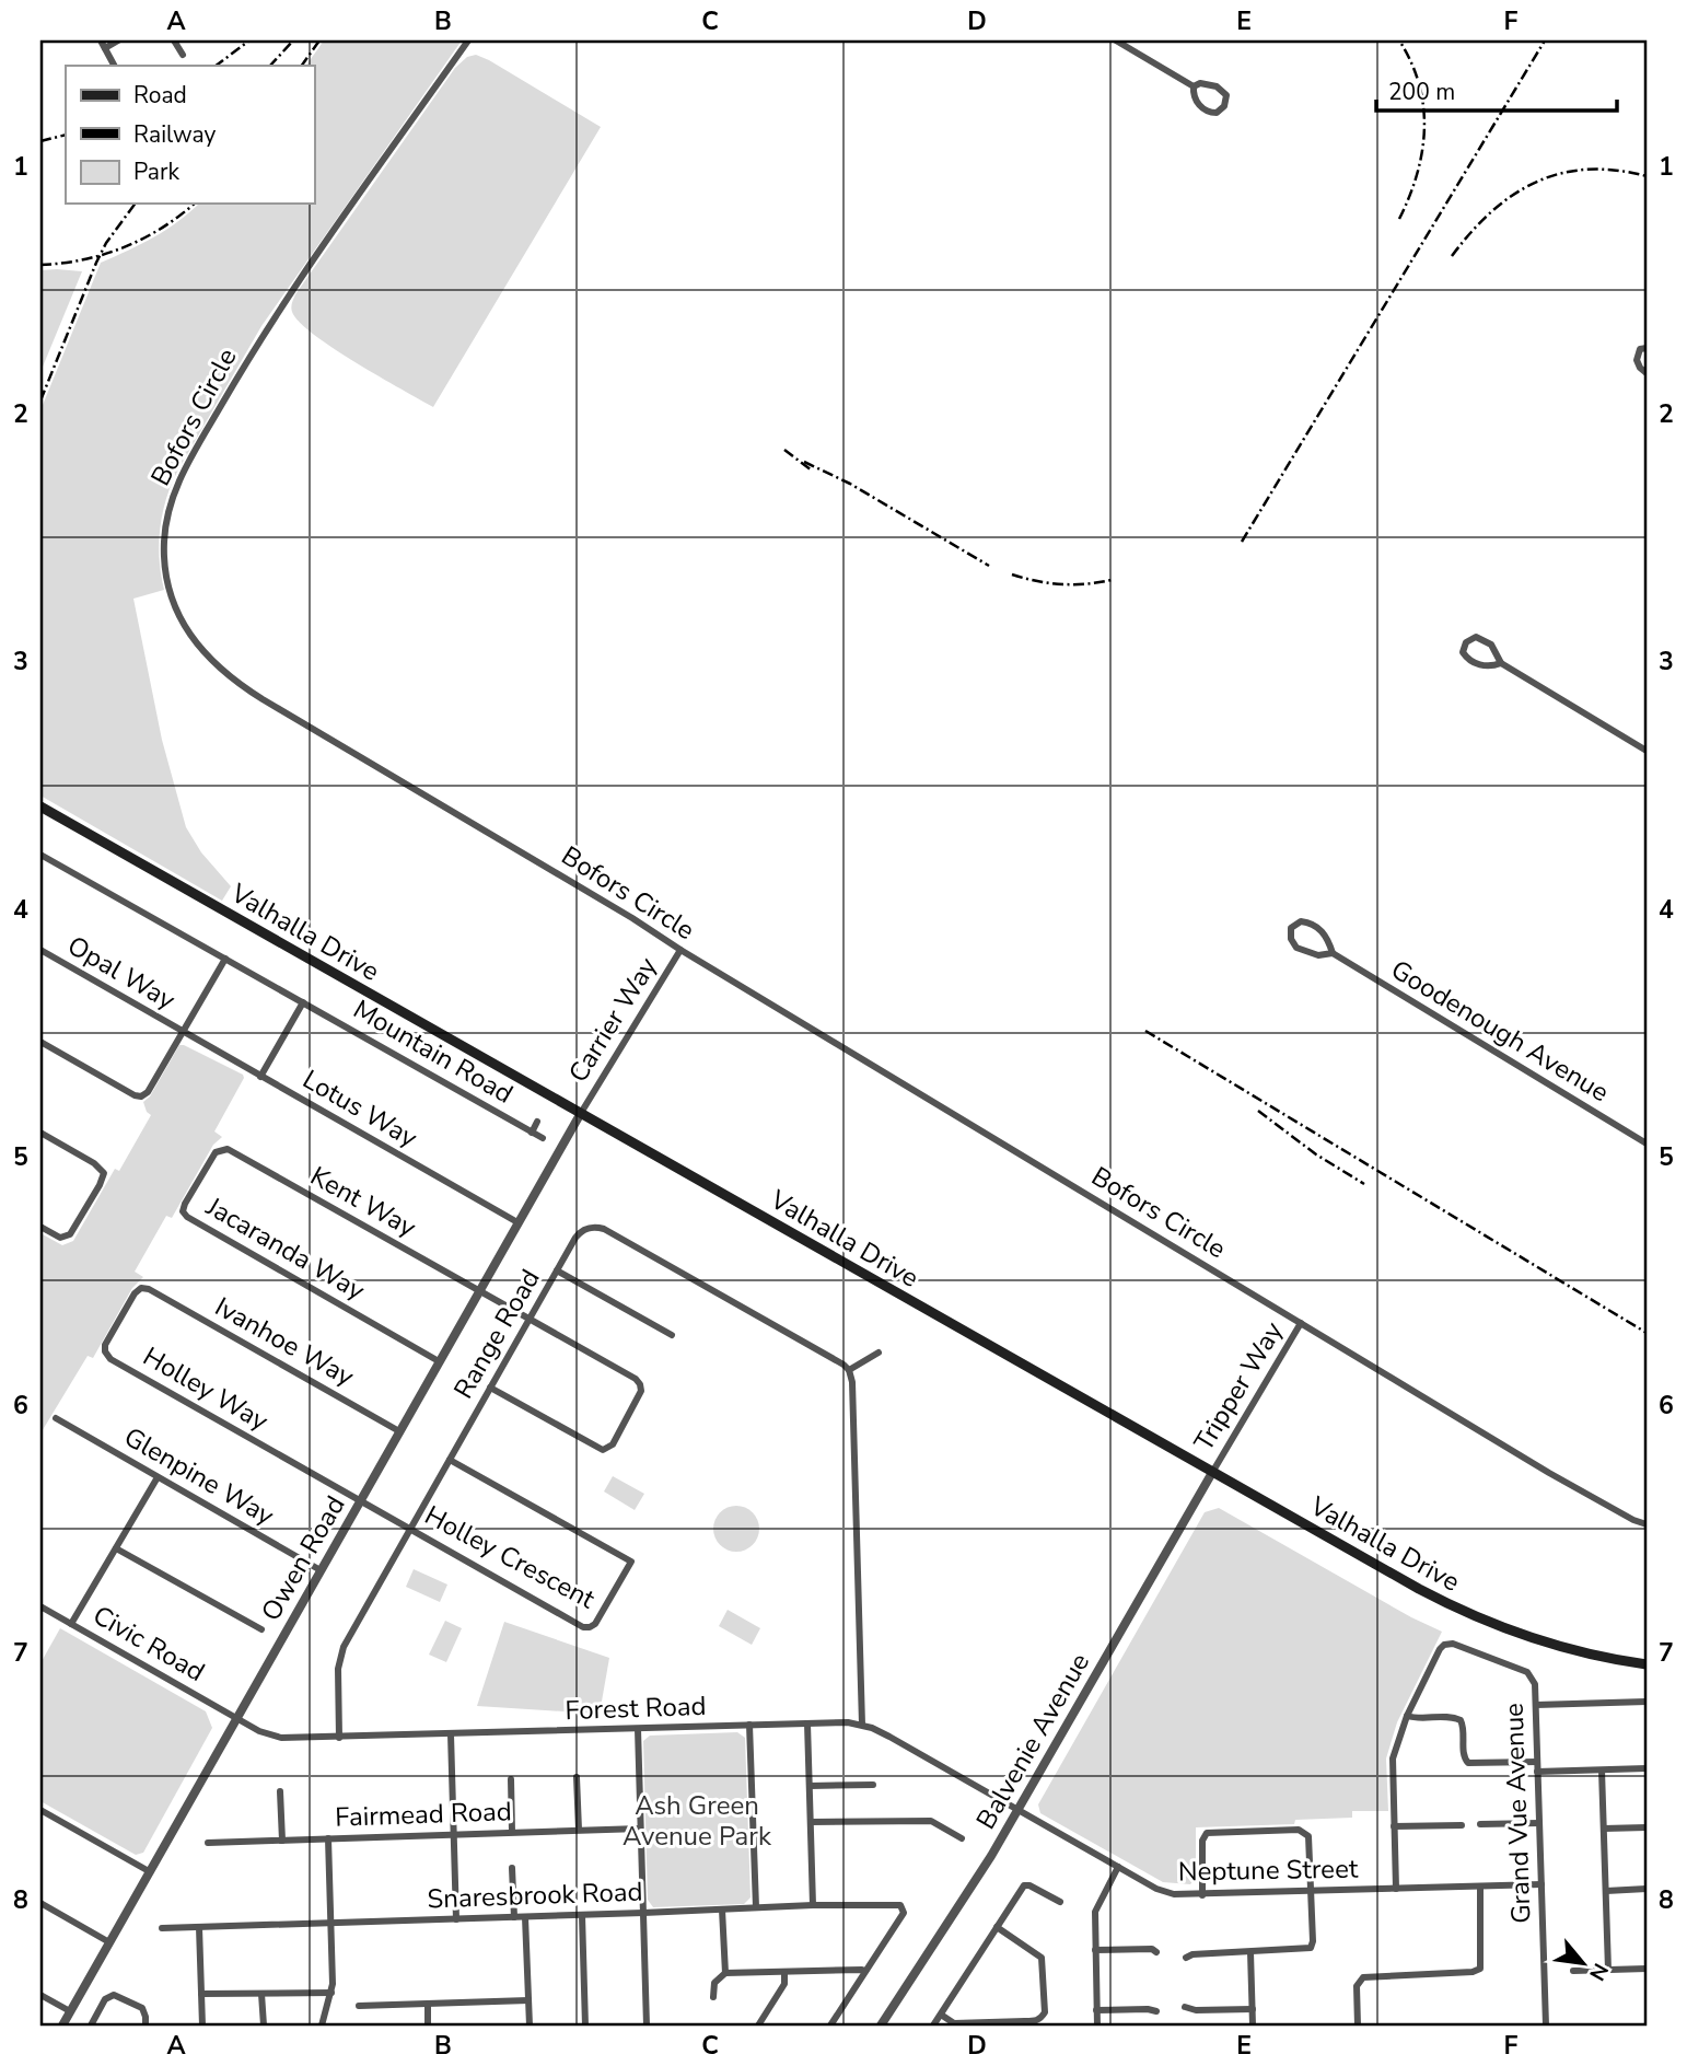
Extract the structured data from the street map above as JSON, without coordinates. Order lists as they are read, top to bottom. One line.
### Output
{"streets":{"main road":["Valhalla Drive"],"street":["Bofors Circle","Opal Way","Carrier Way","Goodenough Avenue","Mountain Road","Lotus Way","Kent Way","Jacaranda Way","Range Road","Ivanhoe Way","Tripper Way","Holley Way","Glenpine Way","Holley Crescent","Owen Road","Civic Road","Forest Road","Balvenie Avenue","Grand Vue Avenue","Fairmead Road","Neptune Street","Snaresbrook Road"]},"crossings":[["Bofors Circle","Carrier Way"],["Bofors Circle","Tripper Way"],["Valhalla Drive","Carrier Way"],["Valhalla Drive","Tripper Way"],["Valhalla Drive","Owen Road"],["Valhalla Drive","Balvenie Avenue"],["Opal Way","Lotus Way"],["Carrier Way","Owen Road"],["Lotus Way","Owen Road"],["Kent Way","Jacaranda Way"],["Kent Way","Range Road"],["Kent Way","Owen Road"],["Jacaranda Way","Owen Road"],["Range Road","Holley Crescent"],["Range Road","Forest Road"],["Ivanhoe Way","Holley Way"],["Ivanhoe Way","Owen Road"],["Tripper Way","Balvenie Avenue"],["Holley Way","Holley Crescent"],["Holley Way","Owen Road"],["Glenpine Way","Owen Road"],["Holley Crescent","Owen Road"],["Owen Road","Civic Road"],["Owen Road","Forest Road"],["Civic Road","Forest Road"],["Forest Road","Balvenie Avenue"],["Forest Road","Neptune Street"],["Balvenie Avenue","Neptune Street"],["Grand Vue Avenue","Neptune Street"]],"parks":["Ash Green Avenue Park"],"legend":["Road","Railway","Park"],"scale_bar":"200 m","north":"bottom right","grid":{"columns":["A","B","C","D","E","F"],"rows":["1","2","3","4","5","6","7","8"]}}
